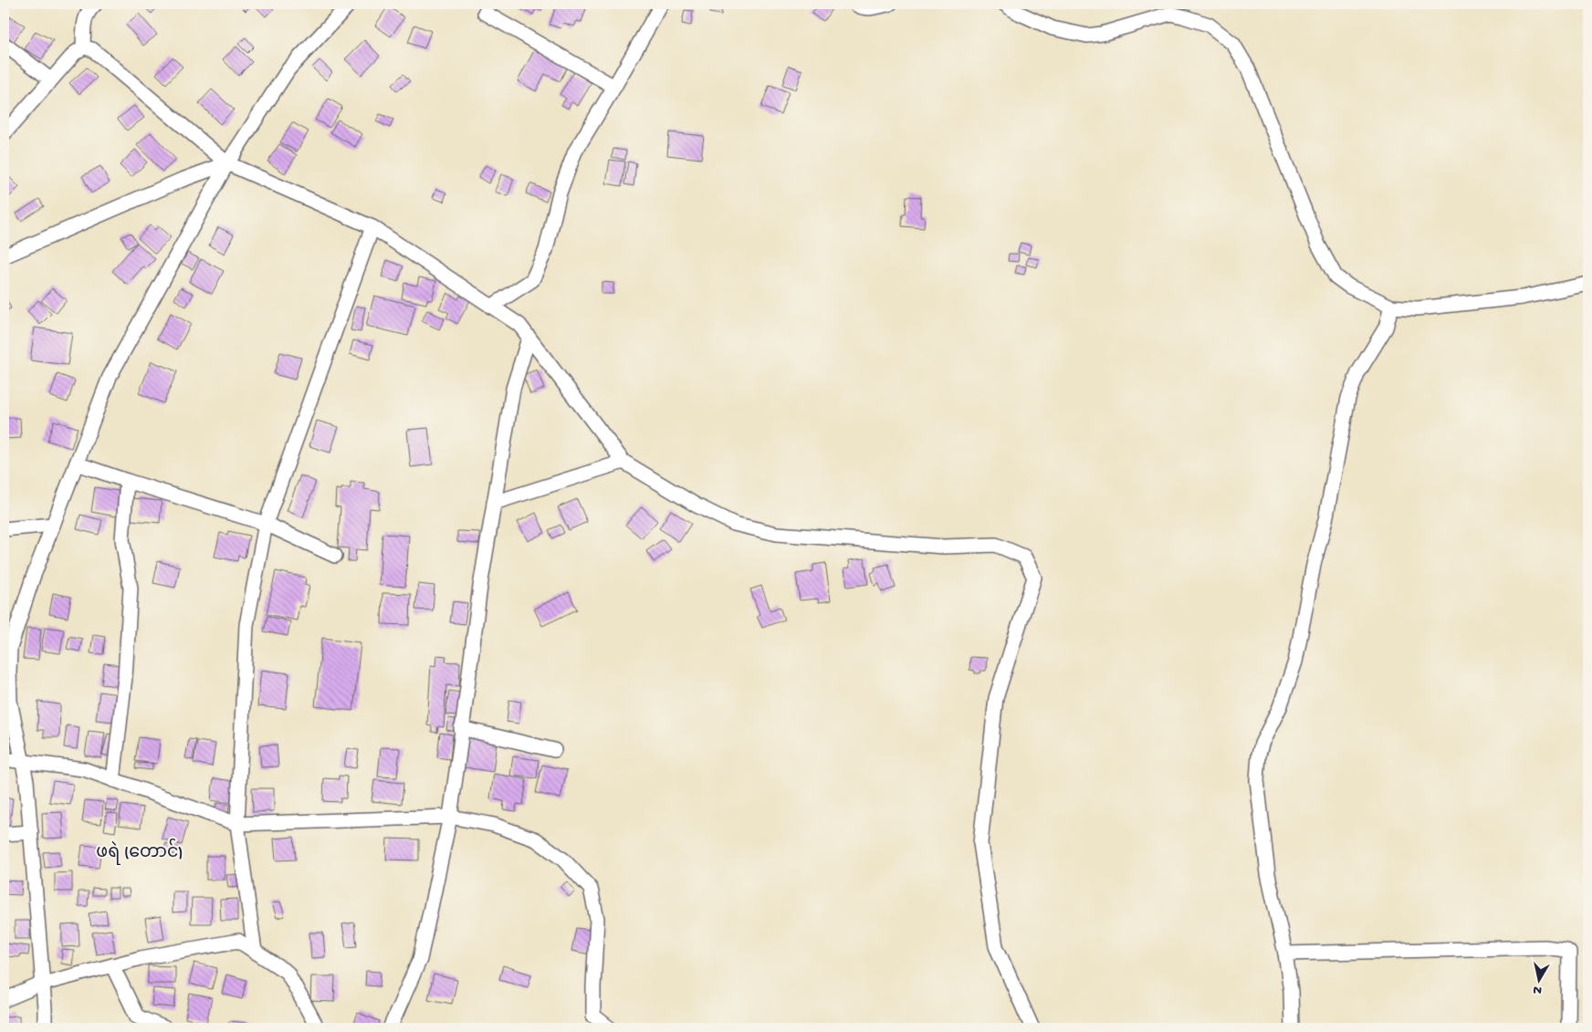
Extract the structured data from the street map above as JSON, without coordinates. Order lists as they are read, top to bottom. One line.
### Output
{"districts":["ဖရဲ (တောင်)"],"north":"bottom"}
